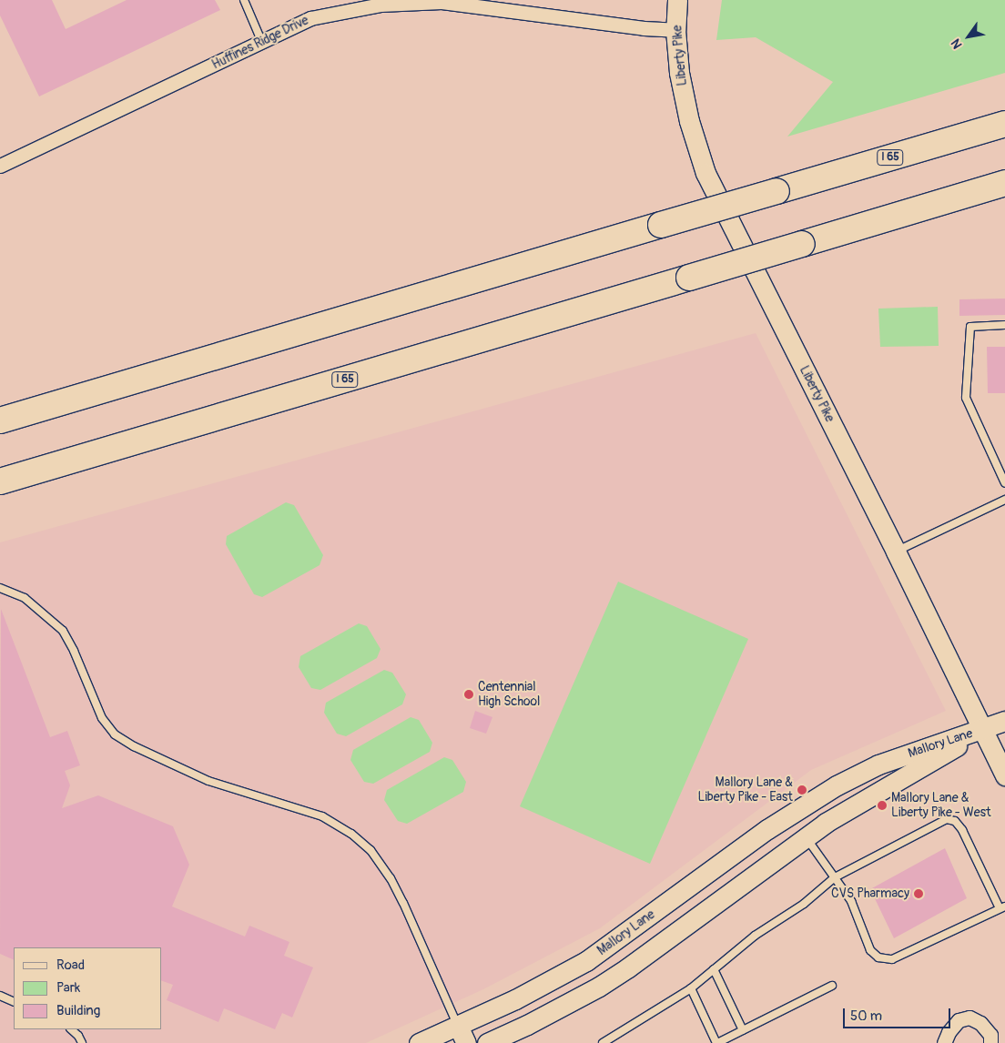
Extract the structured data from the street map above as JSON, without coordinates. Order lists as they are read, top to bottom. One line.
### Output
{"streets":{"highway":["I 65"],"main road":["Liberty Pike","Mallory Lane"],"street":["Huffines Ridge Drive"]},"crossings":[["Huffines Ridge Drive","Liberty Pike"],["Liberty Pike","Mallory Lane"]],"places":["Centennial High School","Mallory Lane & Liberty Pike - East","Mallory Lane & Liberty Pike - West","CVS Pharmacy"],"legend":["Road","Park","Building"],"scale_bar":"50 m","north":"bottom left"}
